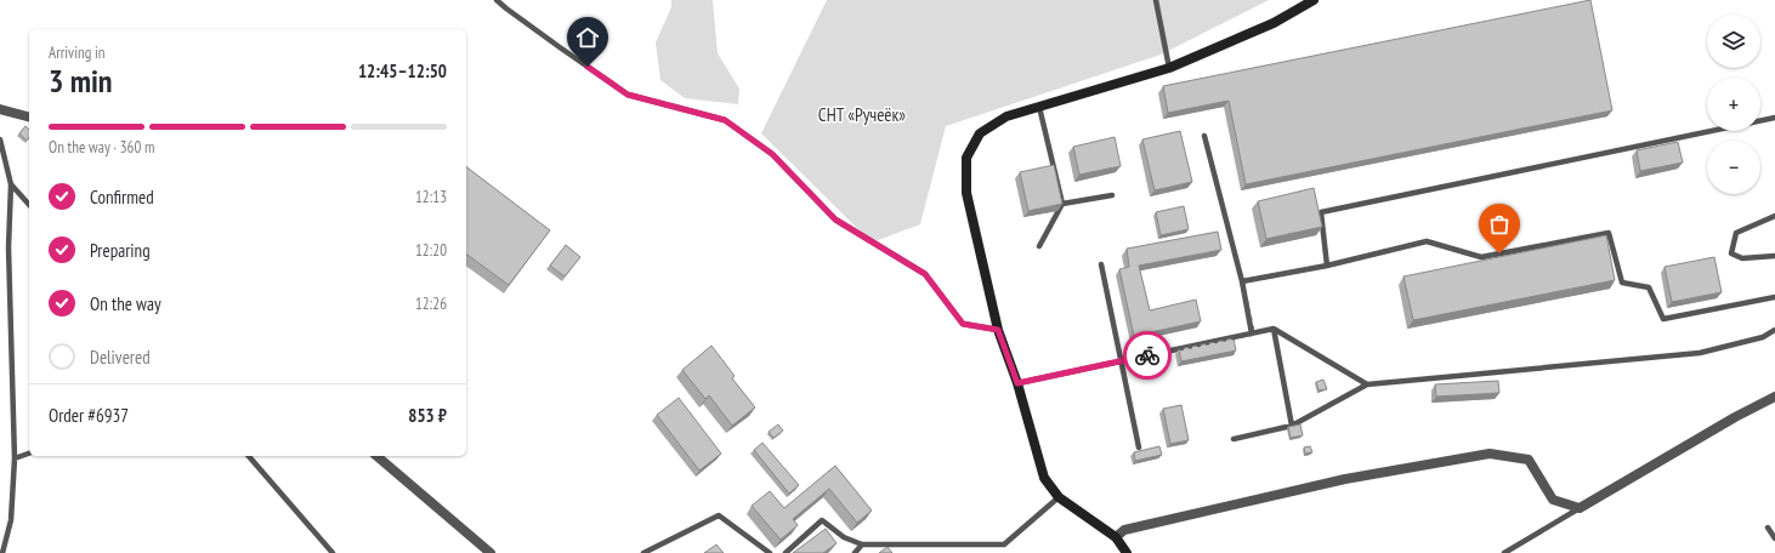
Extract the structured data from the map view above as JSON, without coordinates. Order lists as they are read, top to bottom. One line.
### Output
{"parks":["СНТ «Ручеёк»"],"page":{"map_buttons":["+","−"],"heading":["3 min","Arriving in","12:45–12:50"],"panel":["Order #6937","853 ₽"],"bar":"On the way · 360 m","list":[["Confirmed","12:13"],["Preparing","12:20"],["On the way","12:26"],"Delivered"]}}
